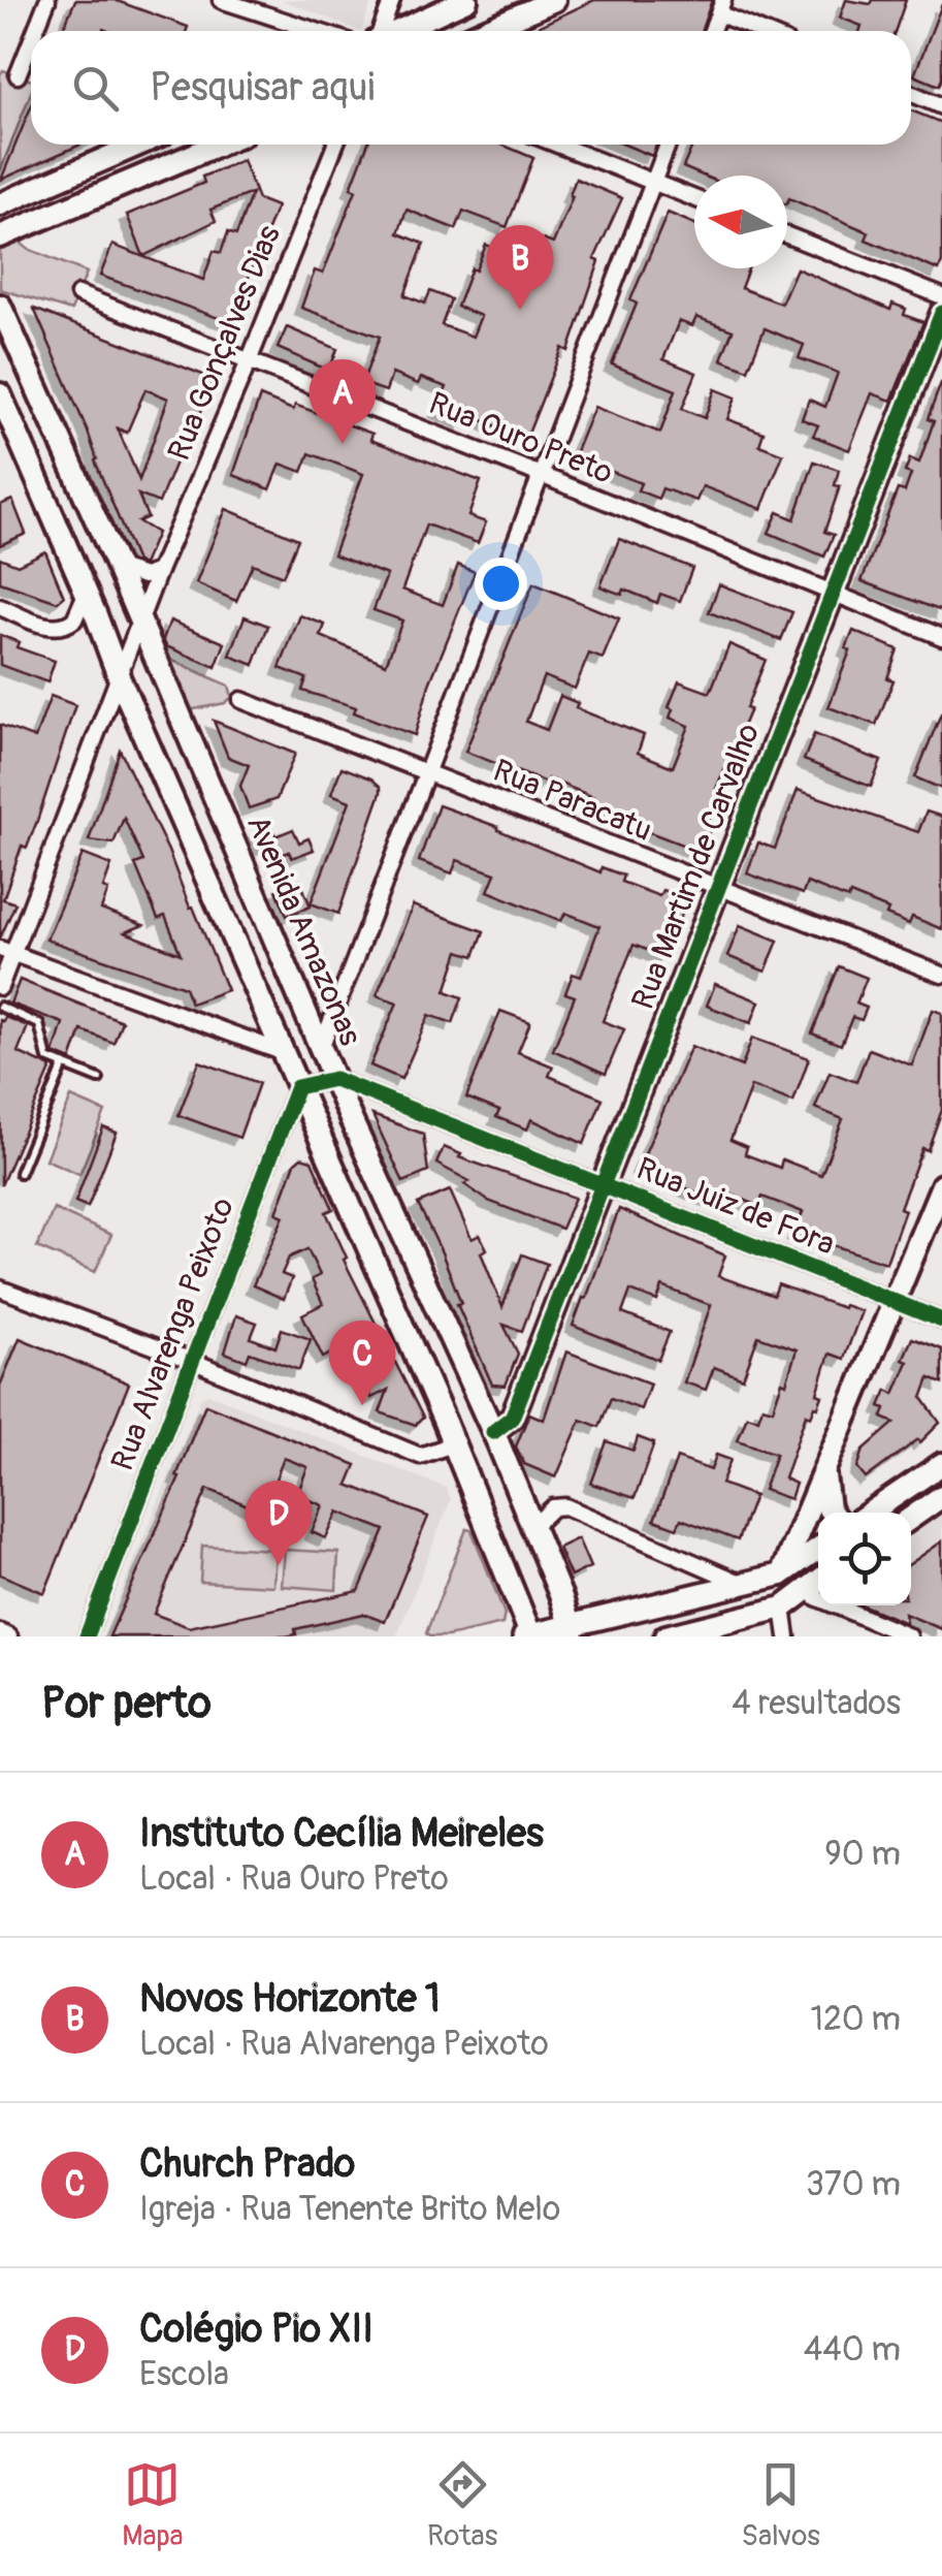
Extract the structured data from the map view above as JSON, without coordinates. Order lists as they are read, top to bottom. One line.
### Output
{"streets":{"main road":["Rua Martim de Carvalho","Avenida Amazonas"],"street":["Rua Gonçalves Dias","Rua Ouro Preto","Rua Paracatu","Rua Juiz de Fora","Rua Alvarenga Peixoto"]},"crossings":[["Rua Gonçalves Dias","Rua Ouro Preto"],["Rua Gonçalves Dias","Avenida Amazonas"],["Rua Ouro Preto","Rua Martim de Carvalho"],["Rua Paracatu","Rua Martim de Carvalho"],["Rua Martim de Carvalho","Avenida Amazonas"],["Rua Martim de Carvalho","Rua Juiz de Fora"],["Avenida Amazonas","Rua Juiz de Fora"]],"north":"left","page":{"search":"Pesquisar aqui","pins":["B","A","C","D"],"heading":["Por perto","4 resultados"],"list":[{"mark":"A","name":"Instituto Cecília Meireles","note":"Local · Rua Ouro Preto","value":"90 m"},{"mark":"B","name":"Novos Horizonte 1","note":"Local · Rua Alvarenga Peixoto","value":"120 m"},{"mark":"C","name":"Church Prado","note":"Igreja · Rua Tenente Brito Melo","value":"370 m"},{"mark":"D","name":"Colégio Pio XII","note":"Escola","value":"440 m"}],"nav":["Mapa","Rotas","Salvos"]}}
